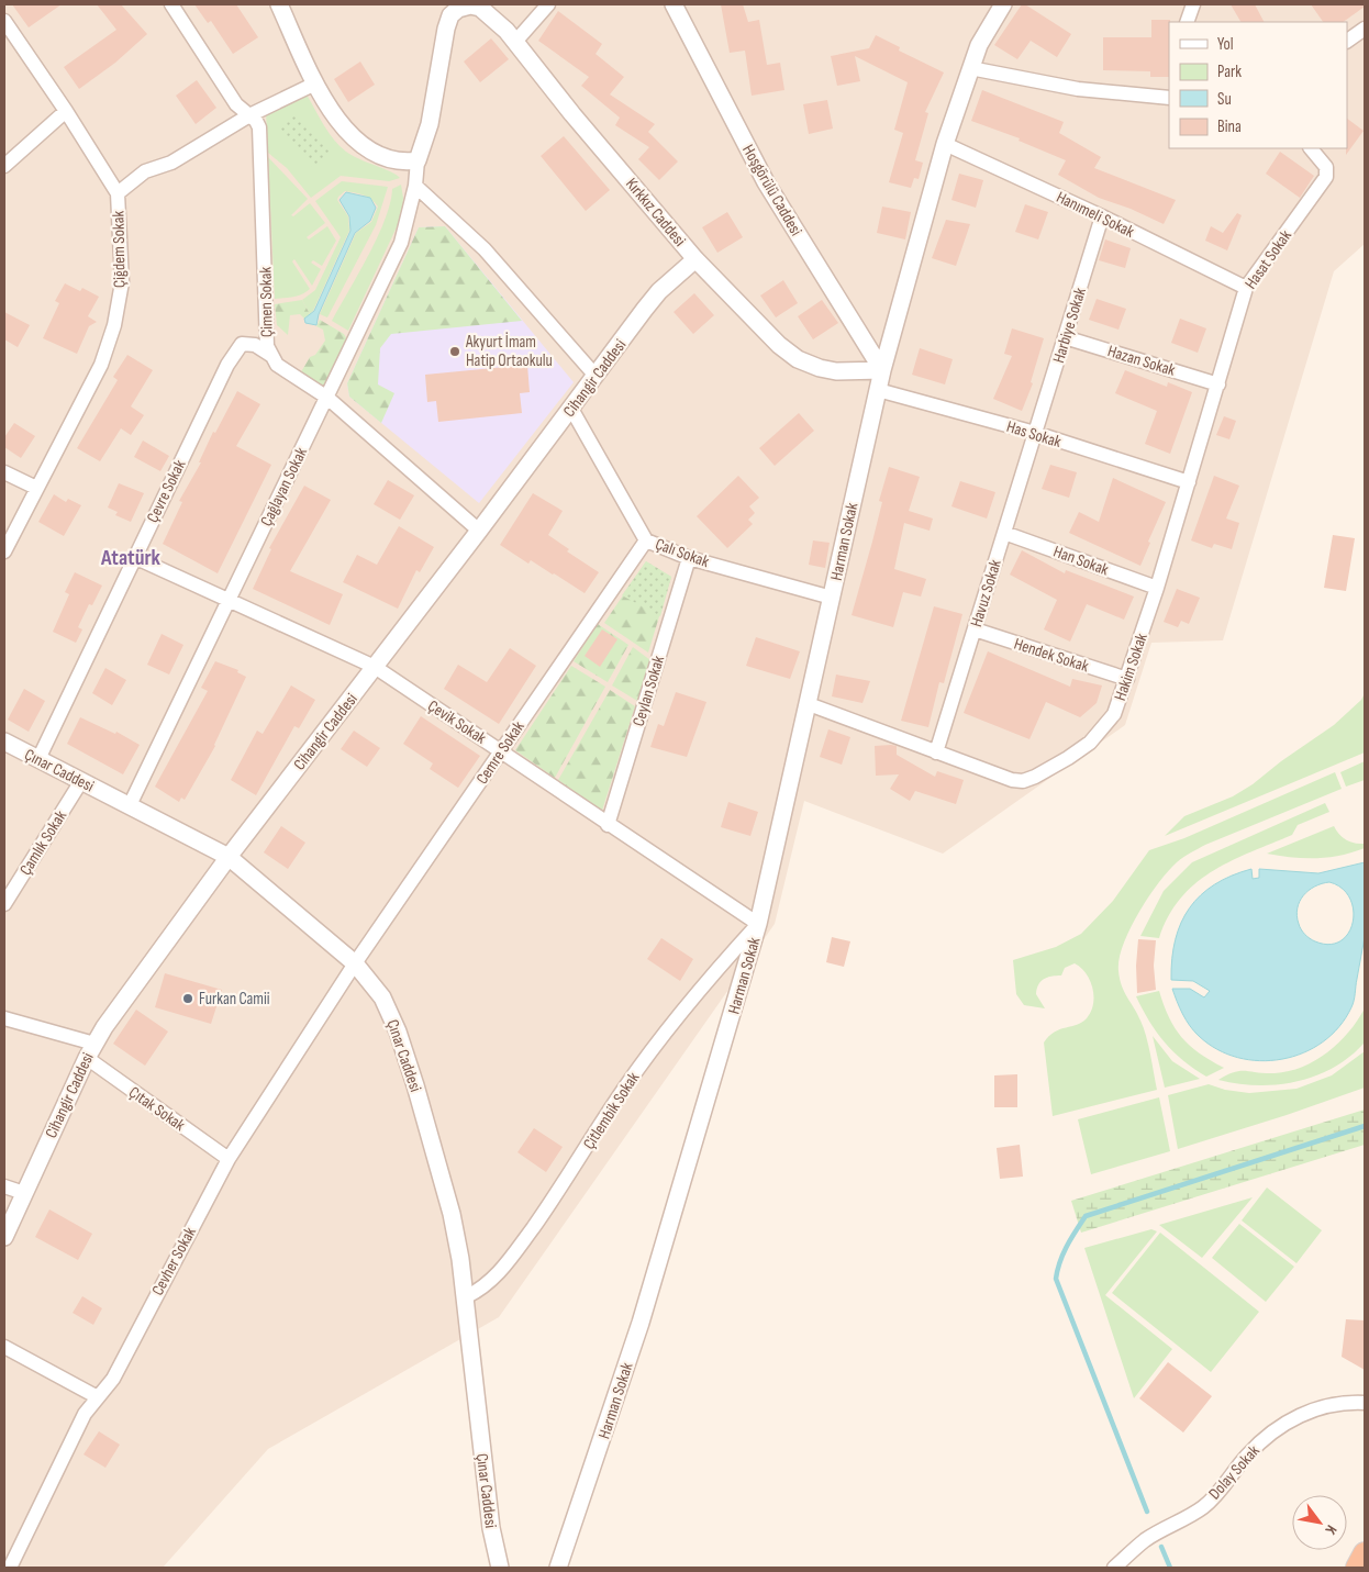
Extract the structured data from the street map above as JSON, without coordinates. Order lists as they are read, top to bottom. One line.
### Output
{"streets":{"street":["Hoşgörülü Caddesi","Kırkkız Caddesi","Hanımeli Sokak","Çiğdem Sokak","Hasat Sokak","Çimen Sokak","Harbiye Sokak","Hazan Sokak","Cihangir Caddesi","Has Sokak","Çağlayan Sokak","Çevre Sokak","Harman Sokak","Çalı Sokak","Han Sokak","Havuz Sokak","Hendek Sokak","Hakim Sokak","Ceylan Sokak","Çevik Sokak","Cemre Sokak","Çınar Caddesi","Çamlık Sokak","Çıtak Sokak","Çitlembik Sokak","Cevher Sokak","Dolay Sokak"]},"crossings":[["Hoşgörülü Caddesi","Kırkkız Caddesi"],["Hoşgörülü Caddesi","Harman Sokak"],["Kırkkız Caddesi","Cihangir Caddesi"],["Kırkkız Caddesi","Çağlayan Sokak"],["Kırkkız Caddesi","Harman Sokak"],["Hanımeli Sokak","Hasat Sokak"],["Hanımeli Sokak","Harbiye Sokak"],["Hasat Sokak","Hazan Sokak"],["Hasat Sokak","Hakim Sokak"],["Çimen Sokak","Cihangir Caddesi"],["Çimen Sokak","Çağlayan Sokak"],["Çimen Sokak","Çevre Sokak"],["Harbiye Sokak","Hazan Sokak"],["Harbiye Sokak","Has Sokak"],["Harbiye Sokak","Havuz Sokak"],["Hazan Sokak","Hakim Sokak"],["Cihangir Caddesi","Çalı Sokak"],["Cihangir Caddesi","Çevik Sokak"],["Cihangir Caddesi","Çınar Caddesi"],["Cihangir Caddesi","Çıtak Sokak"],["Has Sokak","Harman Sokak"],["Has Sokak","Havuz Sokak"],["Has Sokak","Hakim Sokak"],["Çağlayan Sokak","Çevik Sokak"],["Çağlayan Sokak","Çınar Caddesi"],["Çevre Sokak","Çevik Sokak"],["Çevre Sokak","Çınar Caddesi"],["Harman Sokak","Çalı Sokak"],["Harman Sokak","Hakim Sokak"],["Harman Sokak","Çevik Sokak"],["Harman Sokak","Çitlembik Sokak"],["Çalı Sokak","Ceylan Sokak"],["Çalı Sokak","Cemre Sokak"],["Han Sokak","Havuz Sokak"],["Han Sokak","Hakim Sokak"],["Havuz Sokak","Hendek Sokak"],["Havuz Sokak","Hakim Sokak"],["Hendek Sokak","Hakim Sokak"],["Ceylan Sokak","Çevik Sokak"],["Çevik Sokak","Cemre Sokak"],["Çevik Sokak","Çitlembik Sokak"],["Cemre Sokak","Çınar Caddesi"],["Cemre Sokak","Cevher Sokak"],["Çınar Caddesi","Çamlık Sokak"],["Çınar Caddesi","Çitlembik Sokak"],["Çınar Caddesi","Cevher Sokak"],["Çıtak Sokak","Cevher Sokak"]],"districts":["Atatürk"],"places":["Akyurt İmam Hatip Ortaokulu","Furkan Camii"],"legend":["Yol","Park","Su","Bina"],"north":"bottom right"}
